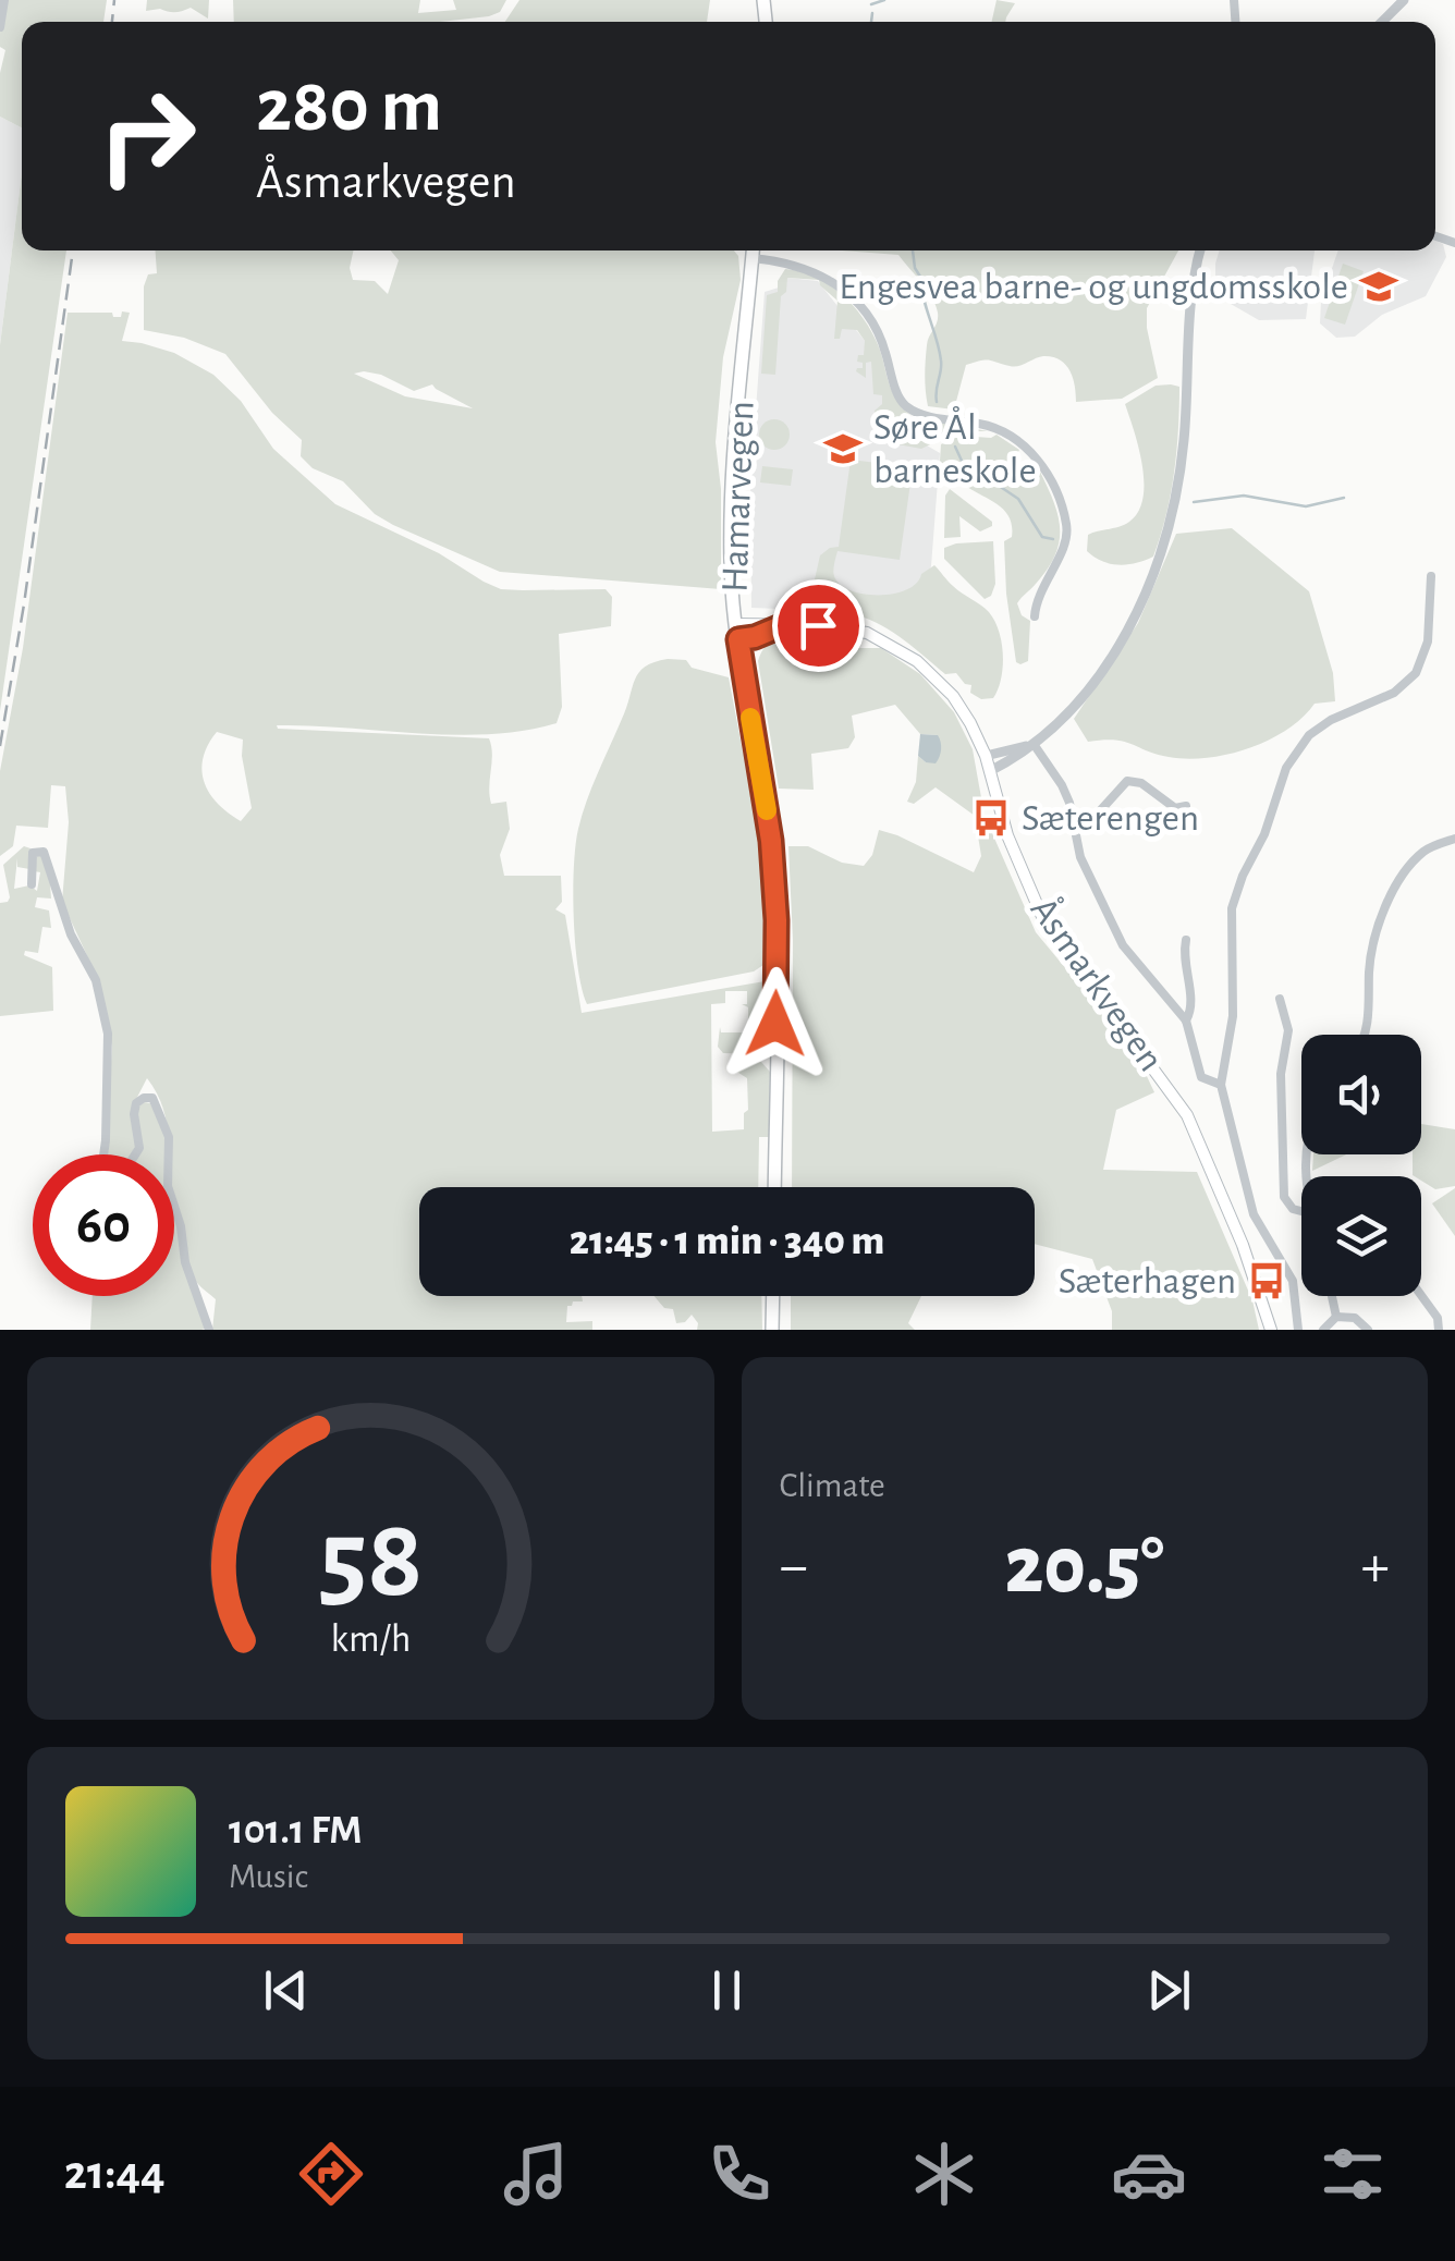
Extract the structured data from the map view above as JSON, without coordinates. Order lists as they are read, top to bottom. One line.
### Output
{"streets":{"main road":["Hamarvegen","Åsmarkvegen"]},"crossings":[["Hamarvegen","Åsmarkvegen"]],"places":{"school or university":["Engesvea barne- og ungdomsskole","Søre Ål barneskole"],"bus stop":["Sæterengen","Sæterhagen"]},"page":{"turn":["280 m","Åsmarkvegen"],"limit":"60","trip":"21:45 · 1 min · 340 m","tile":"Climate","heat":["−","20.5°","+"],"song":["101.1 FM","Music"],"tabs":"21:44","gauge":["58","km/h"]}}
